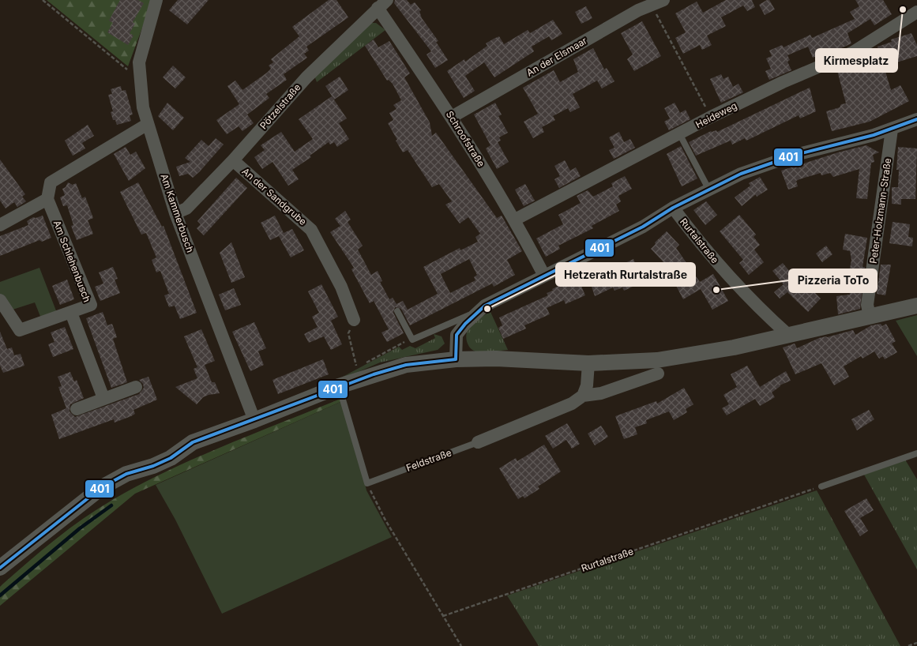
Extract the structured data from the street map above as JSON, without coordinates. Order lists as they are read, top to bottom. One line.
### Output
{"streets":{"street":["An der Elsmaar","Pötzelstraße","Heideweg","Schroofstraße","An der Sandgrube","Peter-Holzmann-Straße","Am Kammerbusch","Rurtalstraße","Am Schlehenbusch","Feldstraße"]},"crossings":[["An der Elsmaar","Schroofstraße"],["Pötzelstraße","Schroofstraße"],["Pötzelstraße","An der Sandgrube"],["Pötzelstraße","Am Kammerbusch"],["Heideweg","Schroofstraße"]],"places":["Kirmesplatz","Pizzeria ToTo","Hetzerath Rurtalstraße"],"lines":["transit line 401"]}
